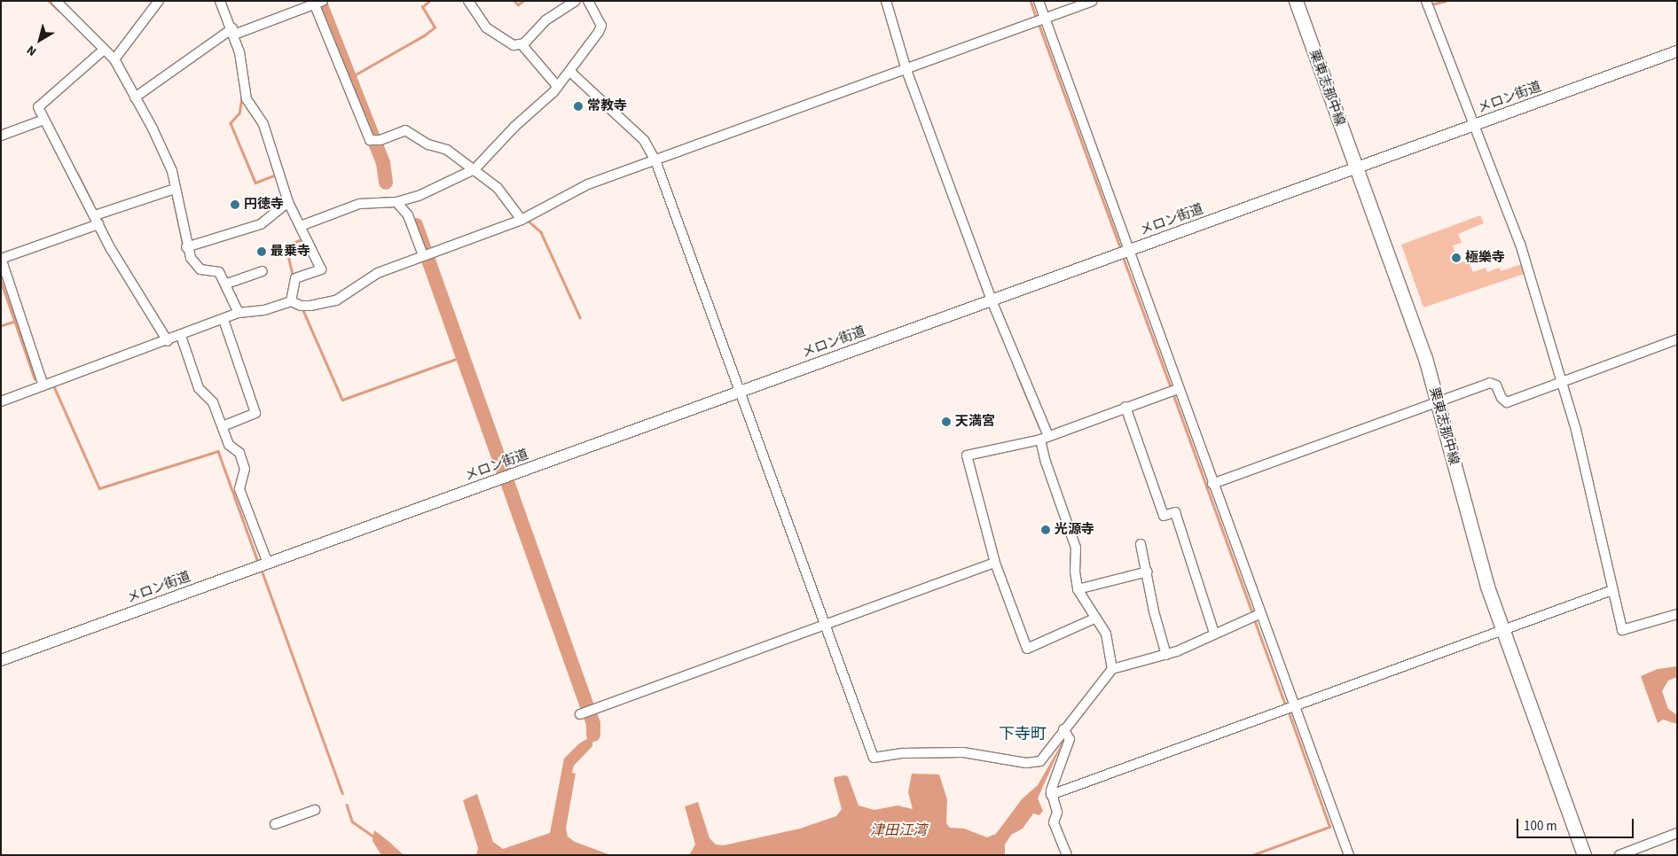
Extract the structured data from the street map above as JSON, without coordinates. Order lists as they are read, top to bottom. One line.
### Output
{"streets":{"main road":["栗東志那中線"],"street":["メロン街道"]},"crossings":[["栗東志那中線","メロン街道"]],"districts":["下寺町"],"water":["津田江湾"],"places":["常教寺","円徳寺","最乗寺","極樂寺","天満宮","光源寺"],"scale_bar":"100 m","north":"bottom left"}
